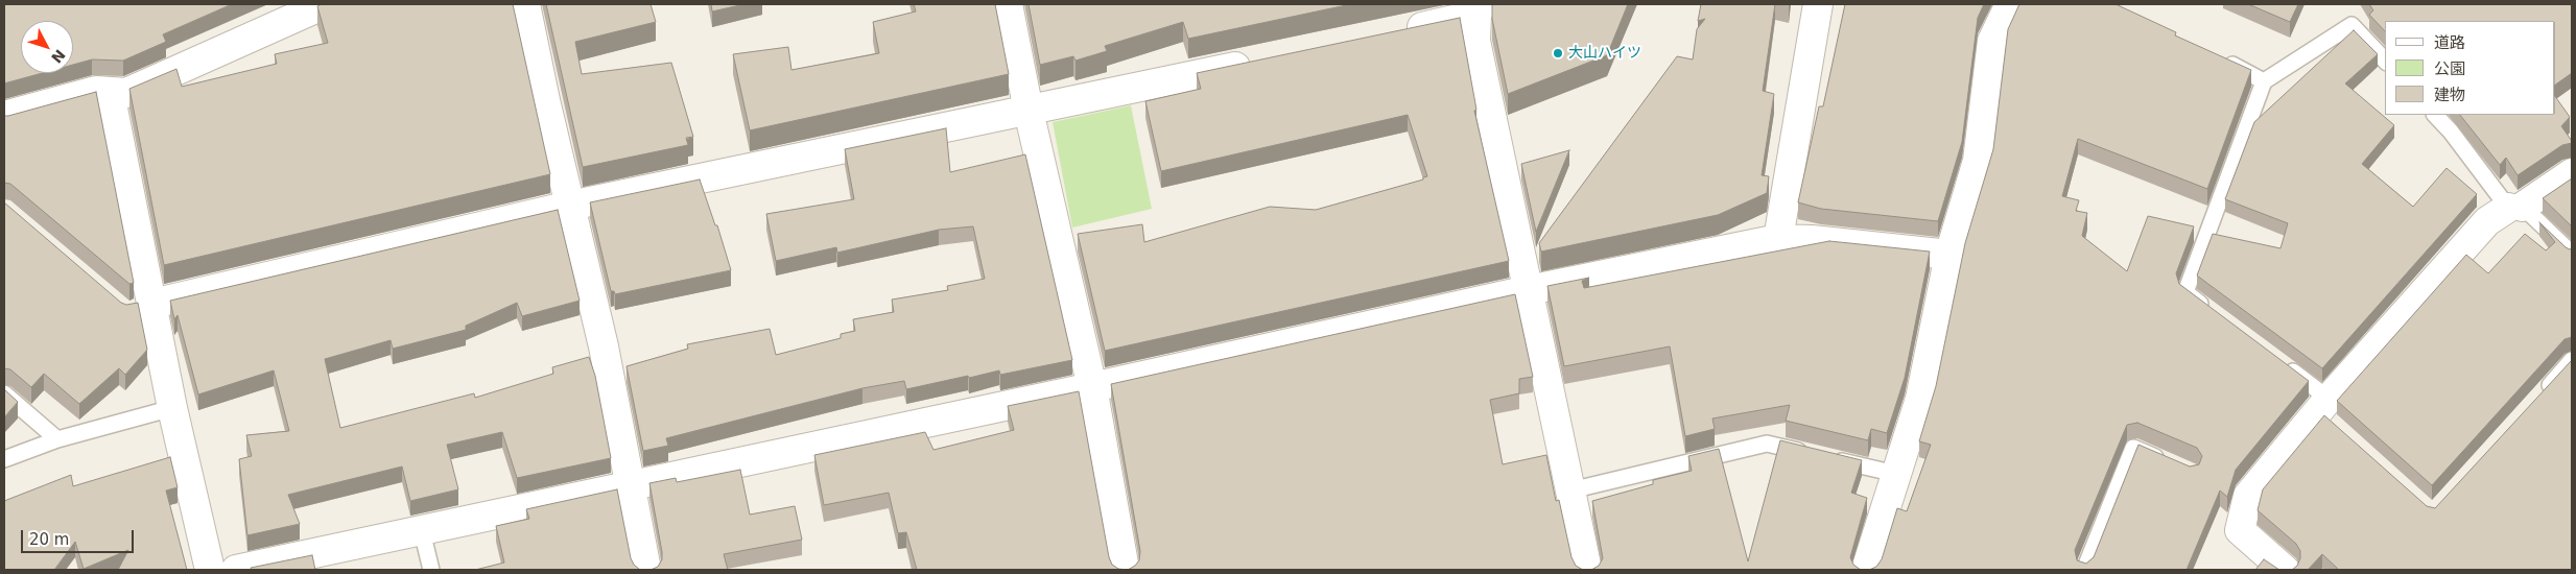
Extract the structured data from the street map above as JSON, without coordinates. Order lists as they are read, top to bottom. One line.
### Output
{"places":["大山ハイツ"],"legend":["道路","公園","建物"],"scale_bar":"20 m","north":"bottom right"}
